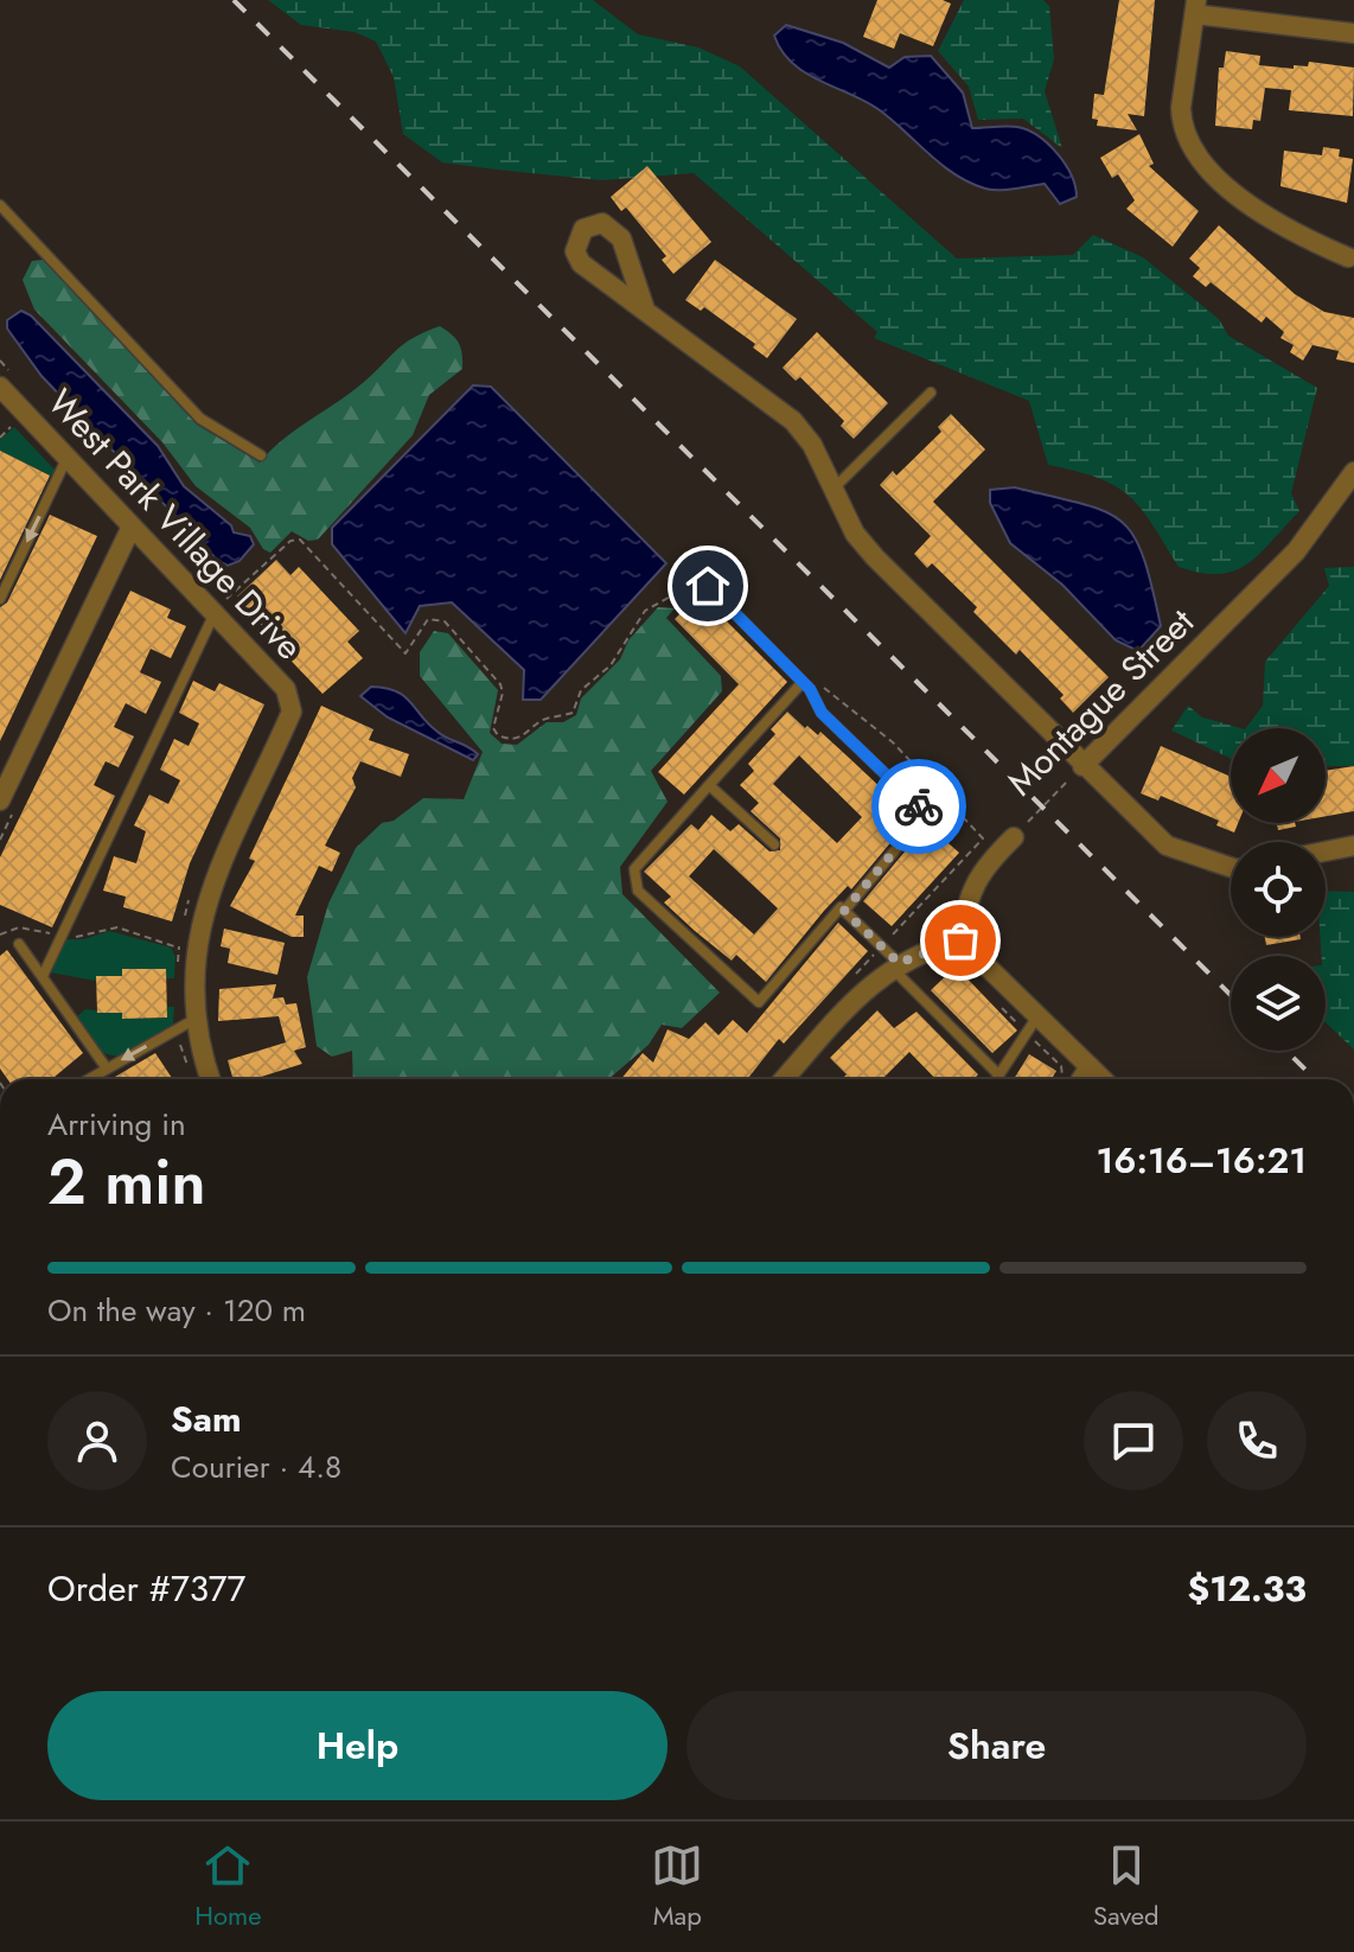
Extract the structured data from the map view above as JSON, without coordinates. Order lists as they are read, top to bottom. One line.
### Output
{"streets":{"street":["West Park Village Drive","Montague Street"]},"north":"bottom left","page":{"heading":["2 min","Arriving in","16:16–16:21"],"panel":["Sam","Courier · 4.8","Order #7377","$12.33"],"bar":"On the way · 120 m","buttons":["Help","Share"],"tabs":["Home","Map","Saved"]}}
